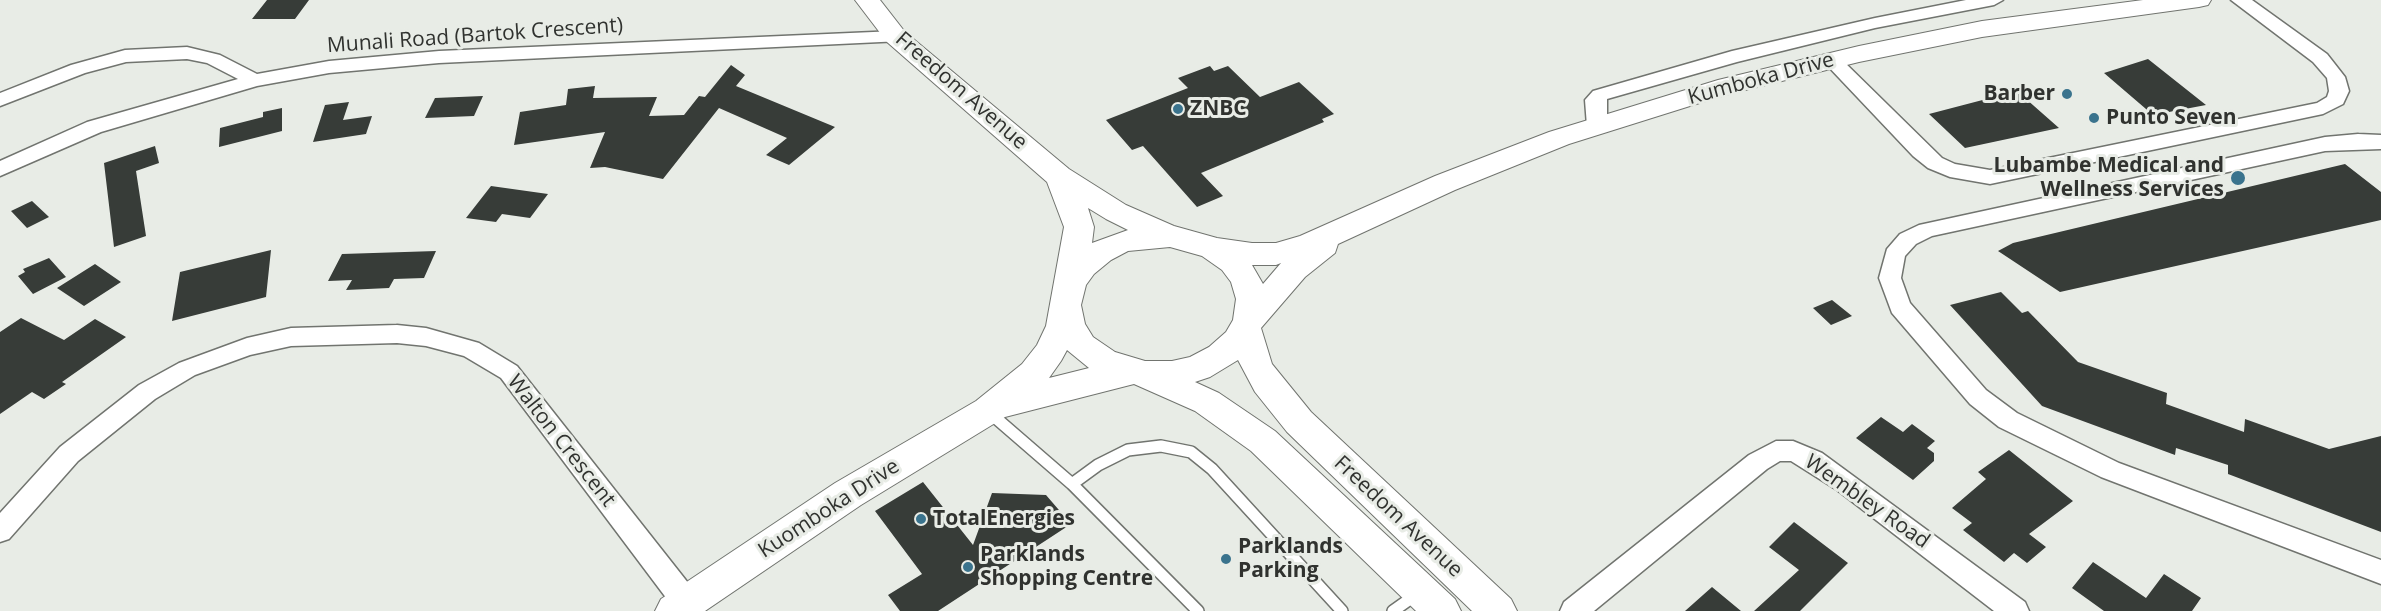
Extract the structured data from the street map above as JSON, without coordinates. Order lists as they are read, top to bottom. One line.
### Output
{"streets":{"main road":["Kumboka Drive","Freedom Avenue","Kuomboka Drive"],"street":["Munali Road (Bartok Crescent)","Walton Crescent","Wembley Road"]},"crossings":[["Munali Road (Bartok Crescent)","Freedom Avenue"],["Kumboka Drive","Freedom Avenue"],["Freedom Avenue","Kuomboka Drive"],["Walton Crescent","Kuomboka Drive"]],"places":["Barber","ZNBC","Punto Seven","Lubambe Medical and Wellness Services","TotalEnergies","Parklands Parking","Parklands Shopping Centre"]}
